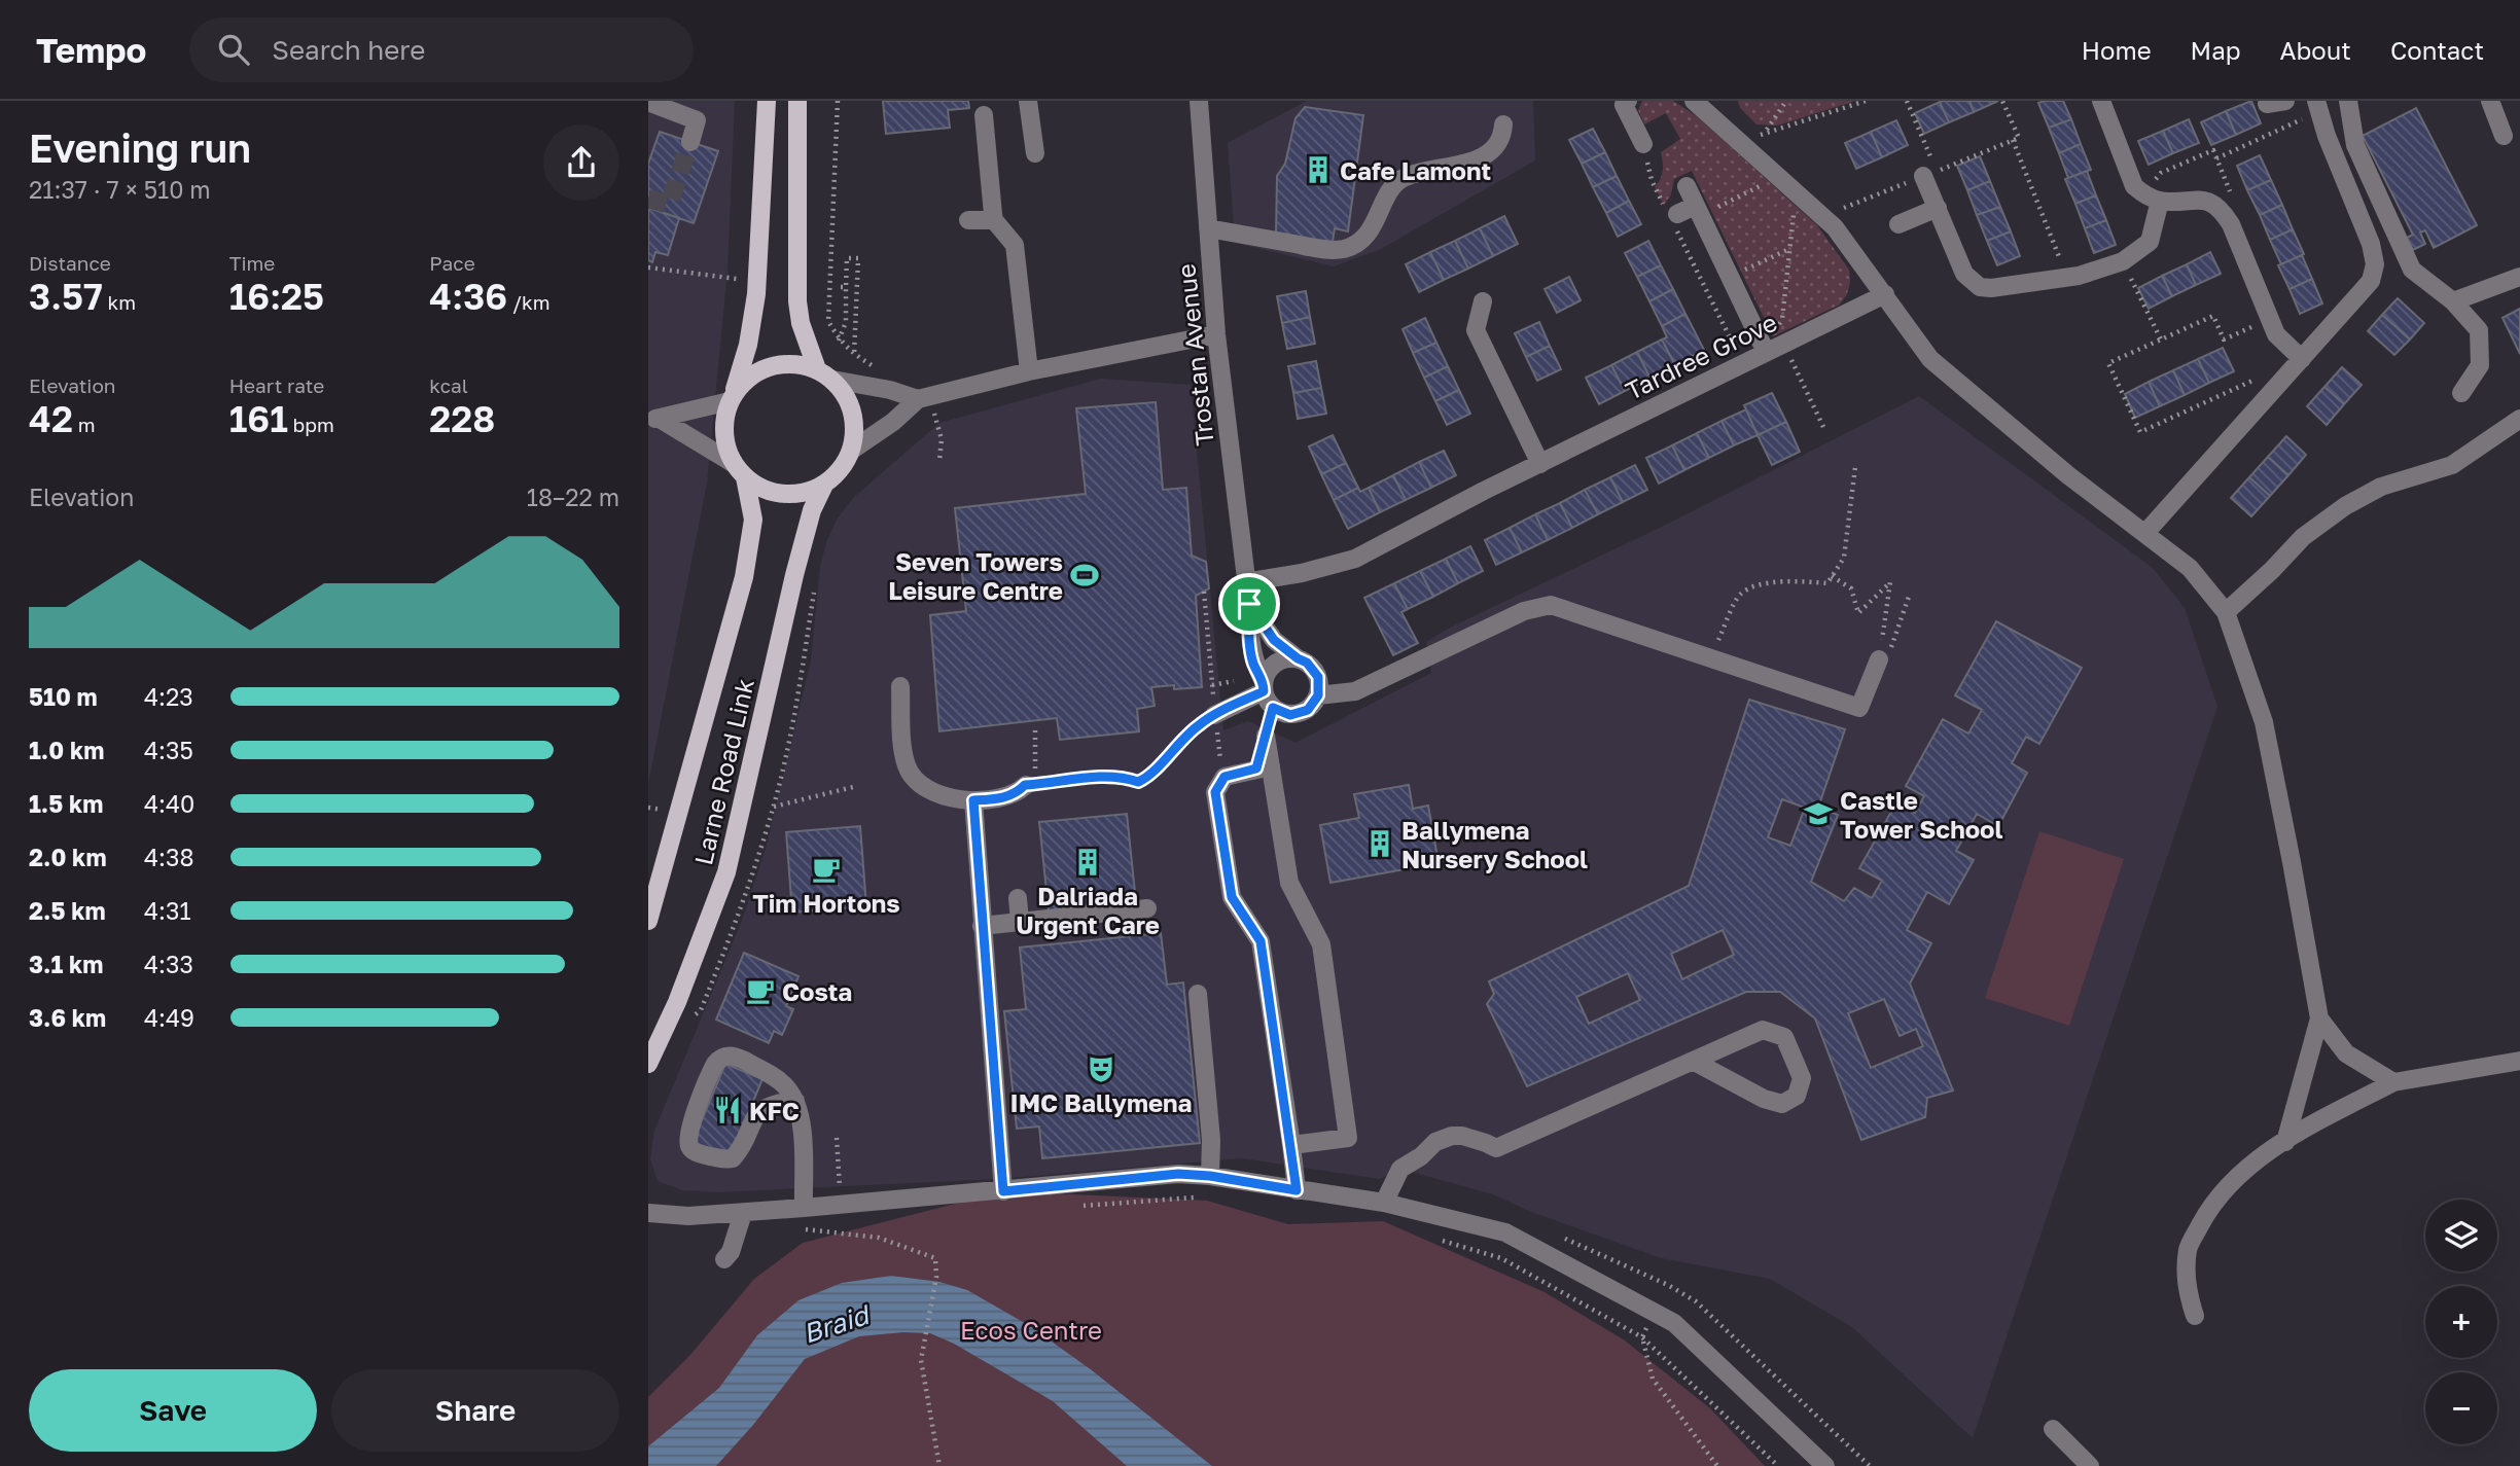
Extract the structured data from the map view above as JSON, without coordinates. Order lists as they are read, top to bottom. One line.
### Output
{"streets":{"main road":["Larne Road Link"],"street":["Trostan Avenue","Tardree Grove"]},"crossings":[["Trostan Avenue","Tardree Grove"]],"water":["Braid"],"parks":["Ecos Centre"],"places":{"building":["Cafe Lamont","Ballymena Nursery School","Dalriada Urgent Care"],"sports":["Seven Towers Leisure Centre"],"school or university":["Castle Tower School"],"cafe":["Tim Hortons","Costa"],"theatre":["IMC Ballymena"],"restaurant":["KFC"]},"page":{"header":"Tempo","search":"Search here","nav":["Home","Map","About","Contact"],"heading":["Evening run","21:37 · 7 × 510 m"],"stats":[["Distance","3.57 km"],["Time","16:25"],["Pace","4:36 /km"],["Elevation","42 m"],["Heart rate","161 bpm"],["kcal","228"]],"chart":["Elevation","18–22 m"],"list":[{"name":"510 m","note":"4:23"},{"name":"1.0 km","note":"4:35"},{"name":"1.5 km","note":"4:40"},{"name":"2.0 km","note":"4:38"},{"name":"2.5 km","note":"4:31"},{"name":"3.1 km","note":"4:33"},{"name":"3.6 km","note":"4:49"}],"map_buttons":["+","−"],"buttons":["Save","Share"]}}
